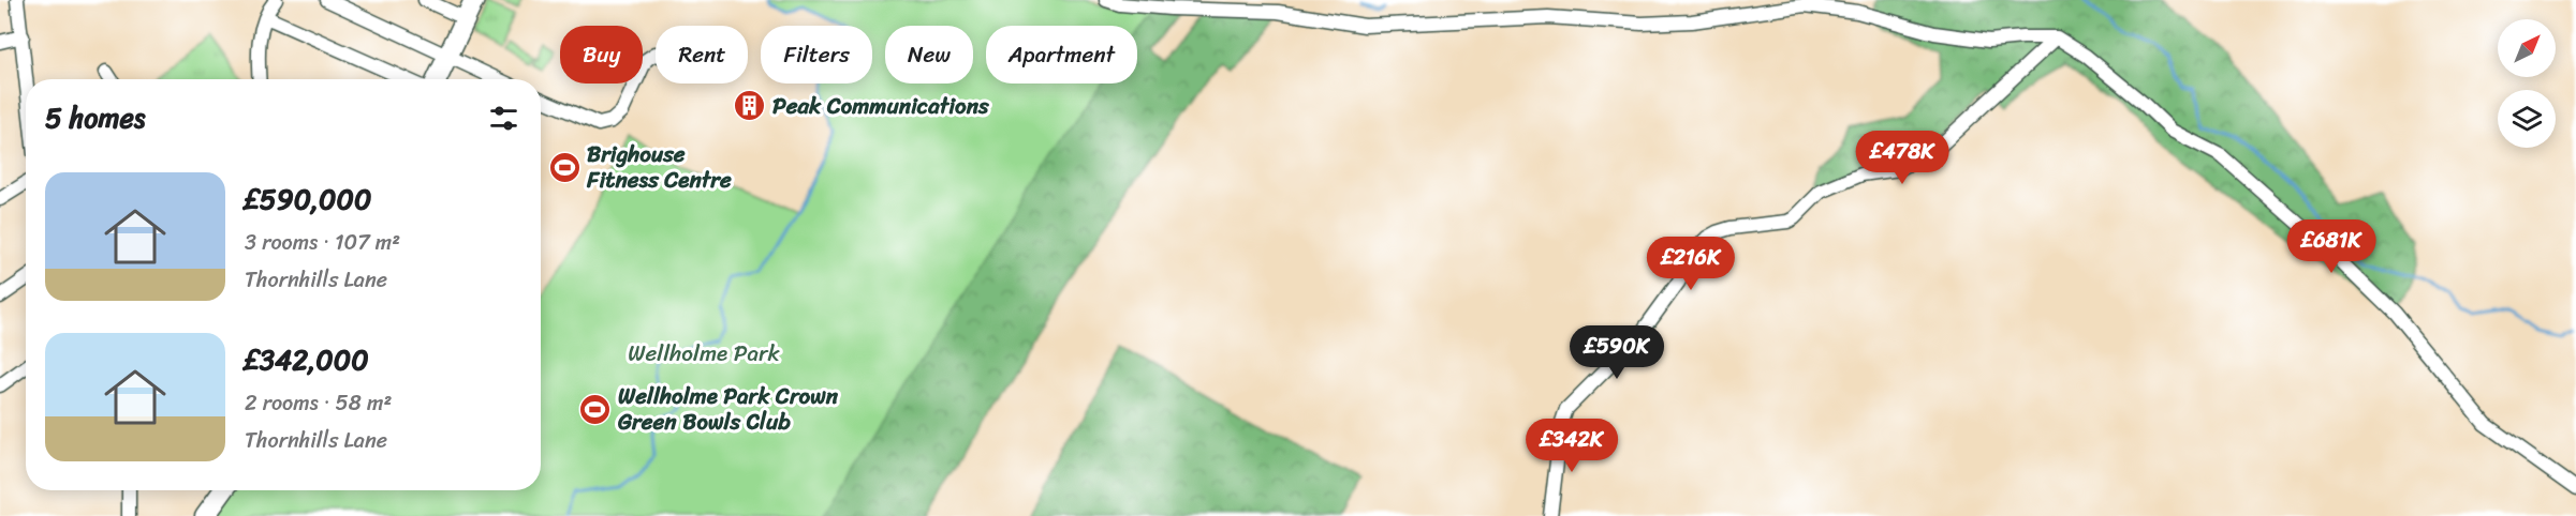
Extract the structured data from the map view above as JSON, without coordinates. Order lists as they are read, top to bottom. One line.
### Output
{"parks":["Wellholme Park"],"places":{"building":["Peak Communications"],"sports":["Brighouse Fitness Centre","Wellholme Park Crown Green Bowls Club"]},"north":"top right","page":{"chip":["Buy","Rent","Filters","New","Apartment"],"heading":"5 homes","price":["£478K","£681K","£216K","£590K","£342K"],"list":[{"name":"£590,000","note":"3 rooms · 107 m² · Thornhills Lane"},{"name":"£342,000","note":"2 rooms · 58 m² · Thornhills Lane"}]}}
